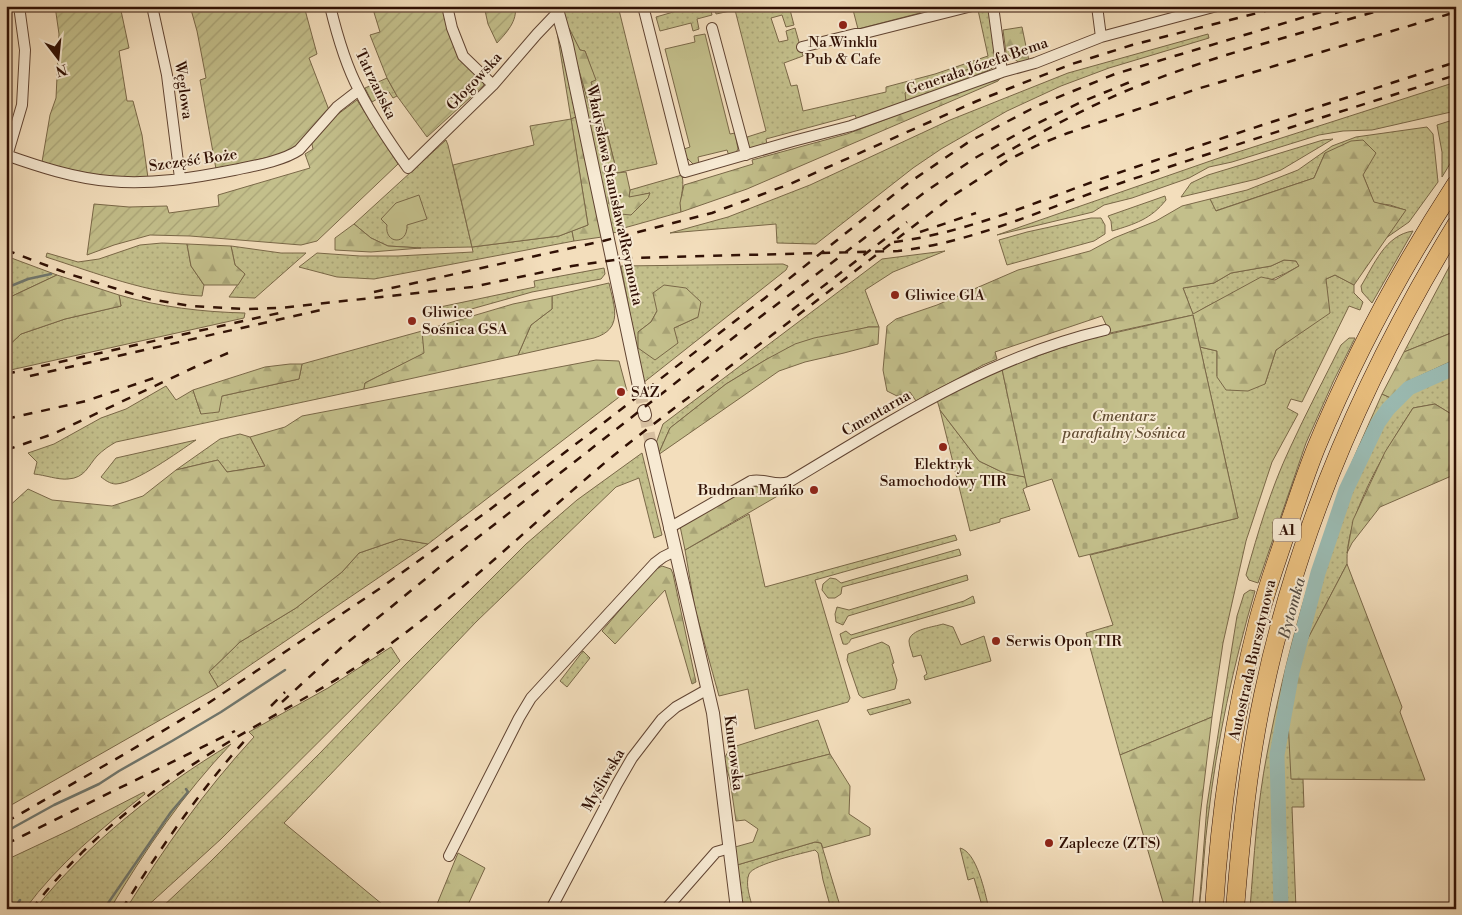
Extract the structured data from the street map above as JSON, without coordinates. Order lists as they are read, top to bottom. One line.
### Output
{"streets":{"highway":["A1","Autostrada Bursztynowa"],"street":["Generała Józefa Bema","Głogowska","Tatrzańska","Węglowa","Szczęść Boże","Władysława Stanisława Reymonta","Cmentarna","Knurowska","Myśliwska"]},"crossings":[["Głogowska","Tatrzańska"],["Głogowska","Władysława Stanisława Reymonta"],["Tatrzańska","Szczęść Boże"],["Węglowa","Szczęść Boże"],["Knurowska","Myśliwska"]],"water":["Bytomka"],"parks":["Cmentarz parafialny Sośnica"],"places":["Na Winklu Pub & Cafe","Gliwice GlA","Gliwice Sośnica GSA","SAZ","Elektryk Samochodowy TIR","Budman Mańko","Serwis Opon TIR","Zaplecze (ZTS)"],"north":"bottom"}
